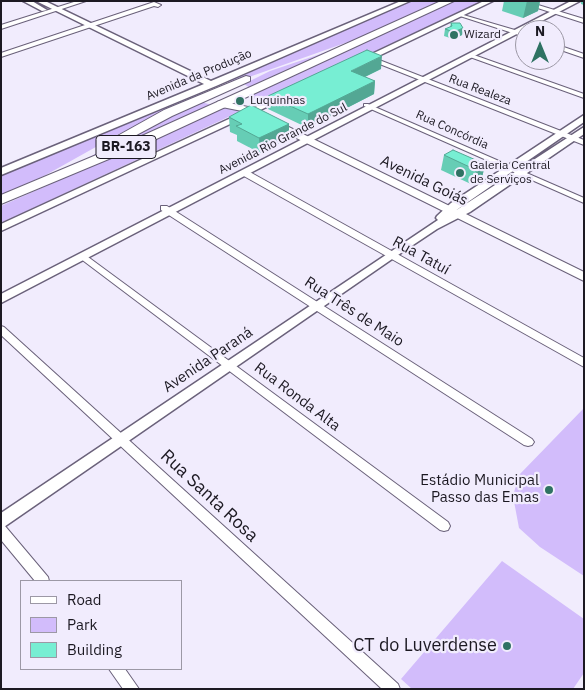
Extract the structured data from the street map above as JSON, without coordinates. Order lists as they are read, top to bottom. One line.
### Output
{"streets":{"highway":["BR-163"],"main road":["Avenida Goiás"],"street":["Avenida da Produção","Rua Realeza","Rua Concórdia","Avenida Rio Grande do Sul","Rua Tatuí","Rua Três de Maio","Avenida Paraná","Rua Ronda Alta","Rua Santa Rosa"]},"crossings":[["Avenida da Produção","BR-163"],["Rua Realeza","Avenida Rio Grande do Sul"],["Rua Realeza","Avenida Paraná"],["Rua Concórdia","Avenida Rio Grande do Sul"],["Rua Concórdia","Avenida Paraná"],["Avenida Rio Grande do Sul","Avenida Goiás"],["Avenida Rio Grande do Sul","Rua Tatuí"],["Avenida Rio Grande do Sul","Rua Três de Maio"],["Avenida Rio Grande do Sul","Rua Ronda Alta"],["Avenida Goiás","Avenida Paraná"],["Rua Tatuí","Avenida Paraná"],["Rua Três de Maio","Avenida Paraná"],["Avenida Paraná","Rua Ronda Alta"],["Avenida Paraná","Rua Santa Rosa"]],"places":["Wizard","Luquinhas","Galeria Central de Serviços","Estádio Municipal Passo das Emas","CT do Luverdense"],"legend":["Road","Park","Building"],"north":"top"}
